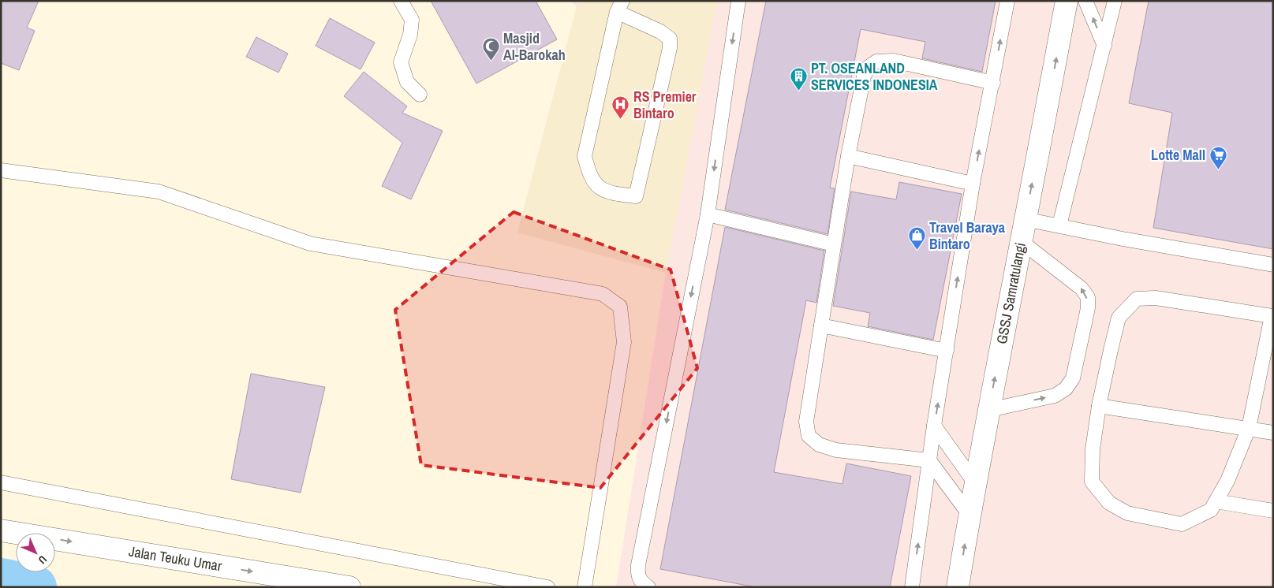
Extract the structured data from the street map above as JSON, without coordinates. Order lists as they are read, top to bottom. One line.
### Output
{"streets":{"main road":["GSSJ Samratulangi","Jalan Teuku Umar"]},"one_way":["GSSJ Samratulangi","Jalan Teuku Umar"],"places":{"mosque":["Masjid Al-Barokah"],"building":["PT. OSEANLAND SERVICES INDONESIA"],"hospital":["RS Premier Bintaro"],"supermarket":["Lotte Mall"],"shop":["Travel Baraya Bintaro"]},"north":"bottom right"}
